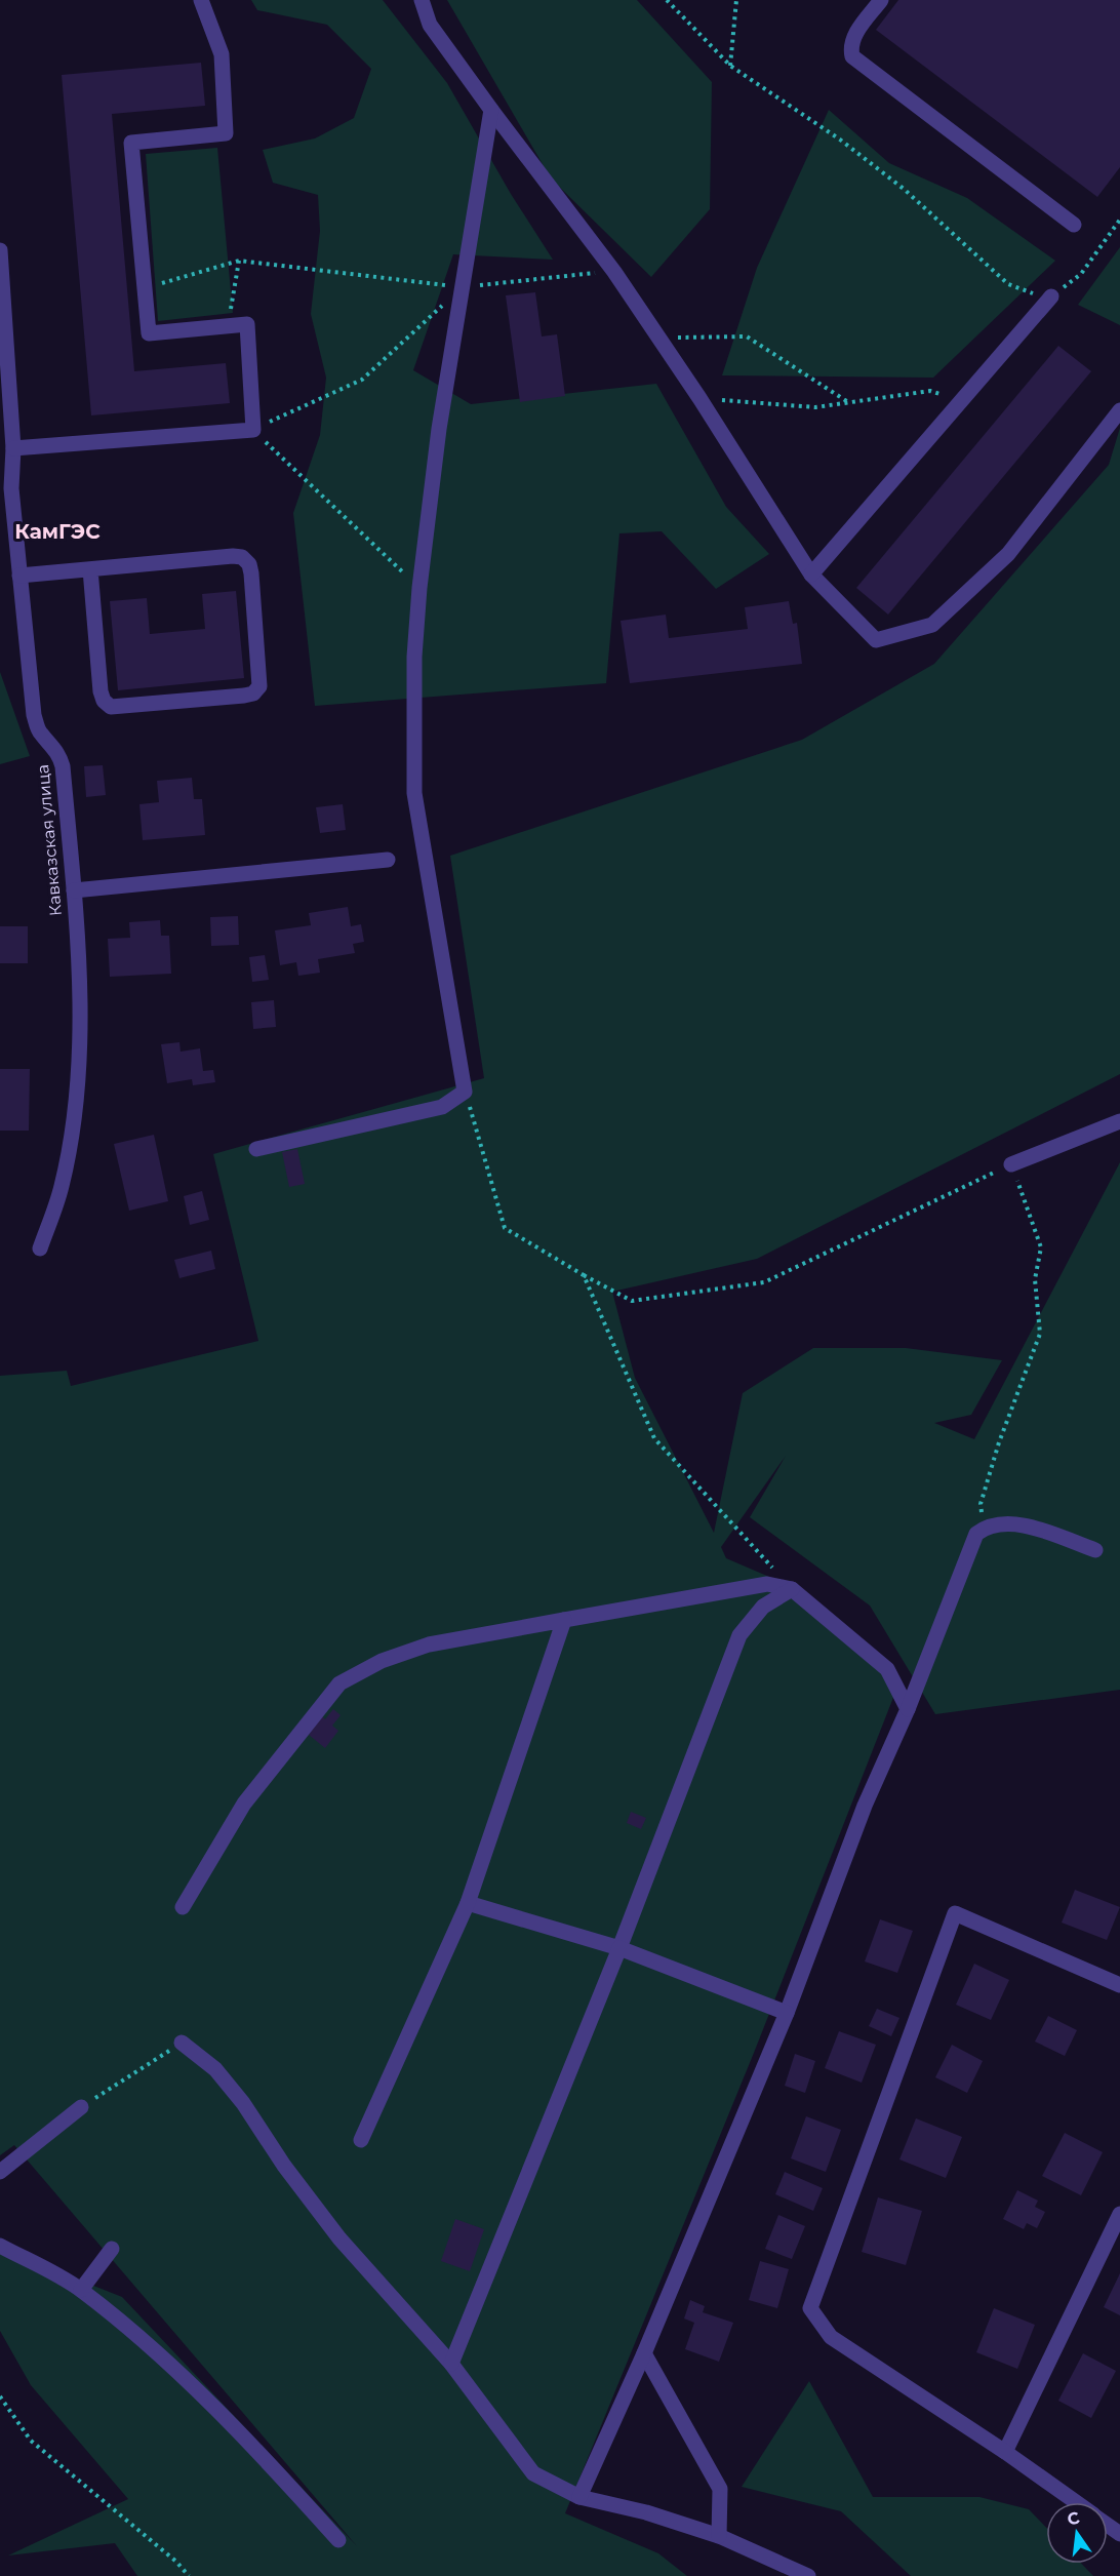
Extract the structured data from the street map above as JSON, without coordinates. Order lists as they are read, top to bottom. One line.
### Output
{"streets":{"street":["Кавказская улица"]},"districts":["КамГЭС"],"north":"top"}
